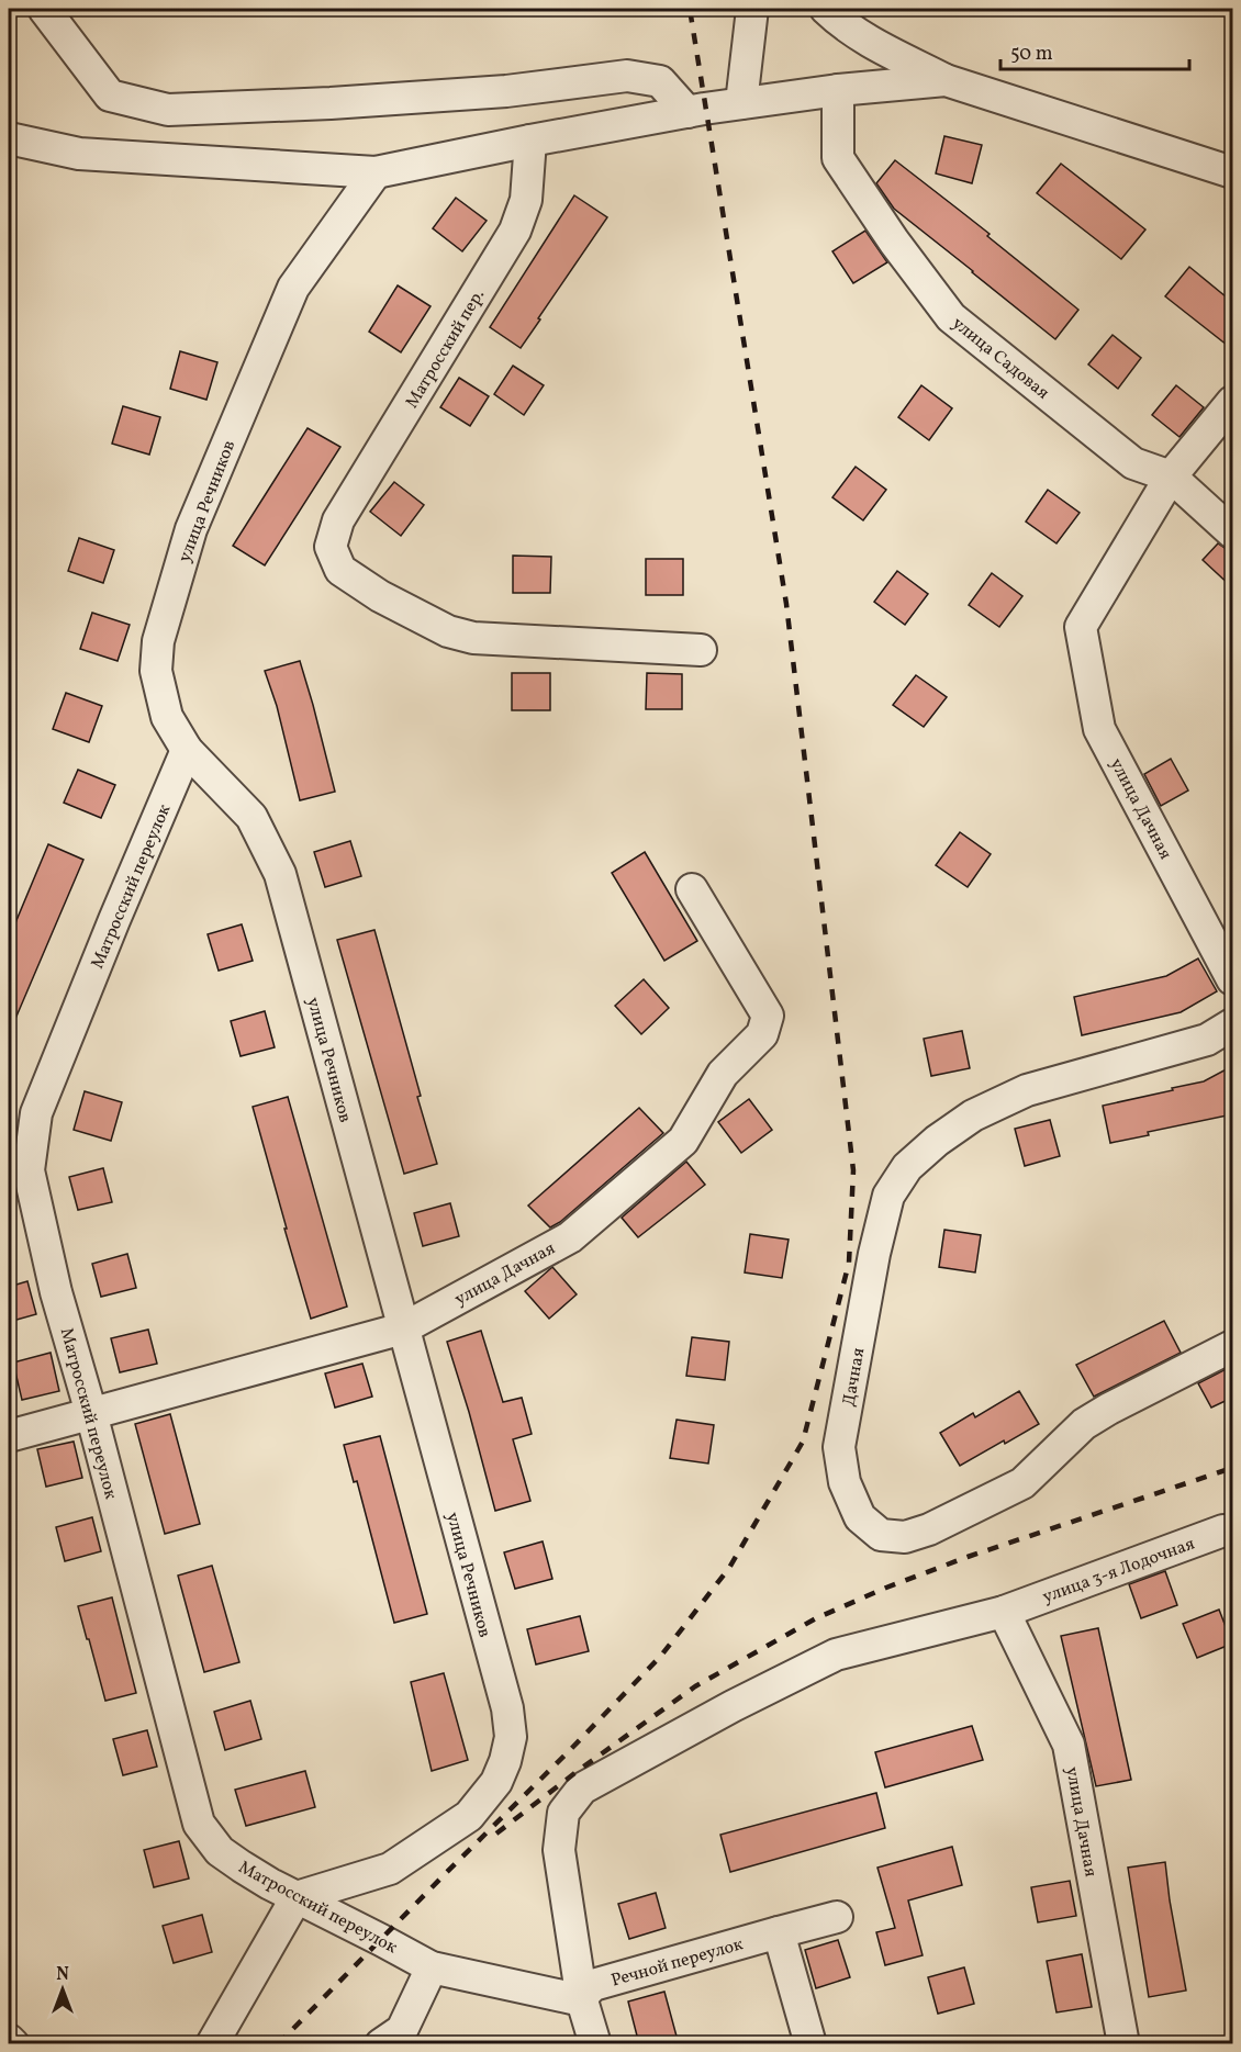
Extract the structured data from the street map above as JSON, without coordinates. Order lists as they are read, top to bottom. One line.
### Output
{"streets":{"street":["Матросский пер.","улица Садовая","улица Речников","улица Дачная","Матросский переулок","Дачная","улица 3-я Лодочная","Речной переулок"]},"crossings":[["улица Садовая","улица Дачная"],["улица Речников","улица Дачная"],["улица Речников","Матросский переулок"],["улица Дачная","Матросский переулок"],["улица Дачная","улица 3-я Лодочная"],["улица 3-я Лодочная","Речной переулок"]],"scale_bar":"50 m","north":"top"}
